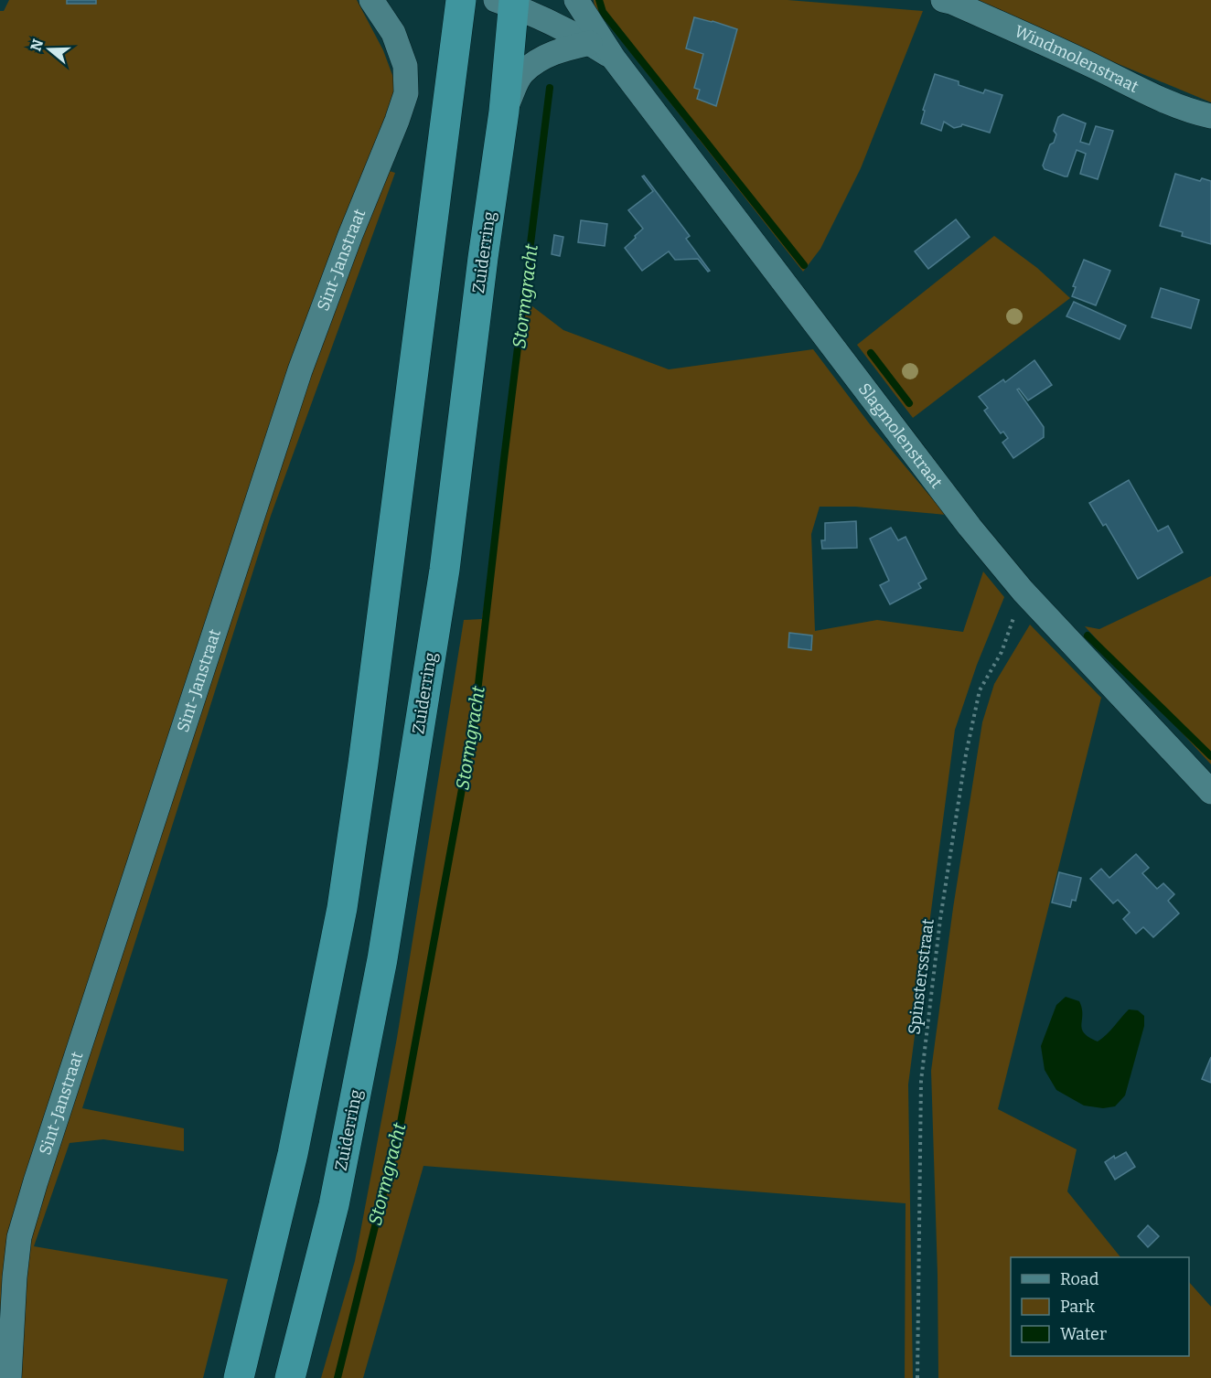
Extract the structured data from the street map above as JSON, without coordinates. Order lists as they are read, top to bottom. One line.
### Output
{"streets":{"highway":["Zuiderring"],"street":["Windmolenstraat","Sint-Janstraat","Slagmolenstraat"],"path":["Spinstersstraat"]},"crossings":[["Zuiderring","Slagmolenstraat"],["Slagmolenstraat","Spinstersstraat"]],"water":["Stormgracht"],"legend":["Road","Park","Water"],"north":"left"}
